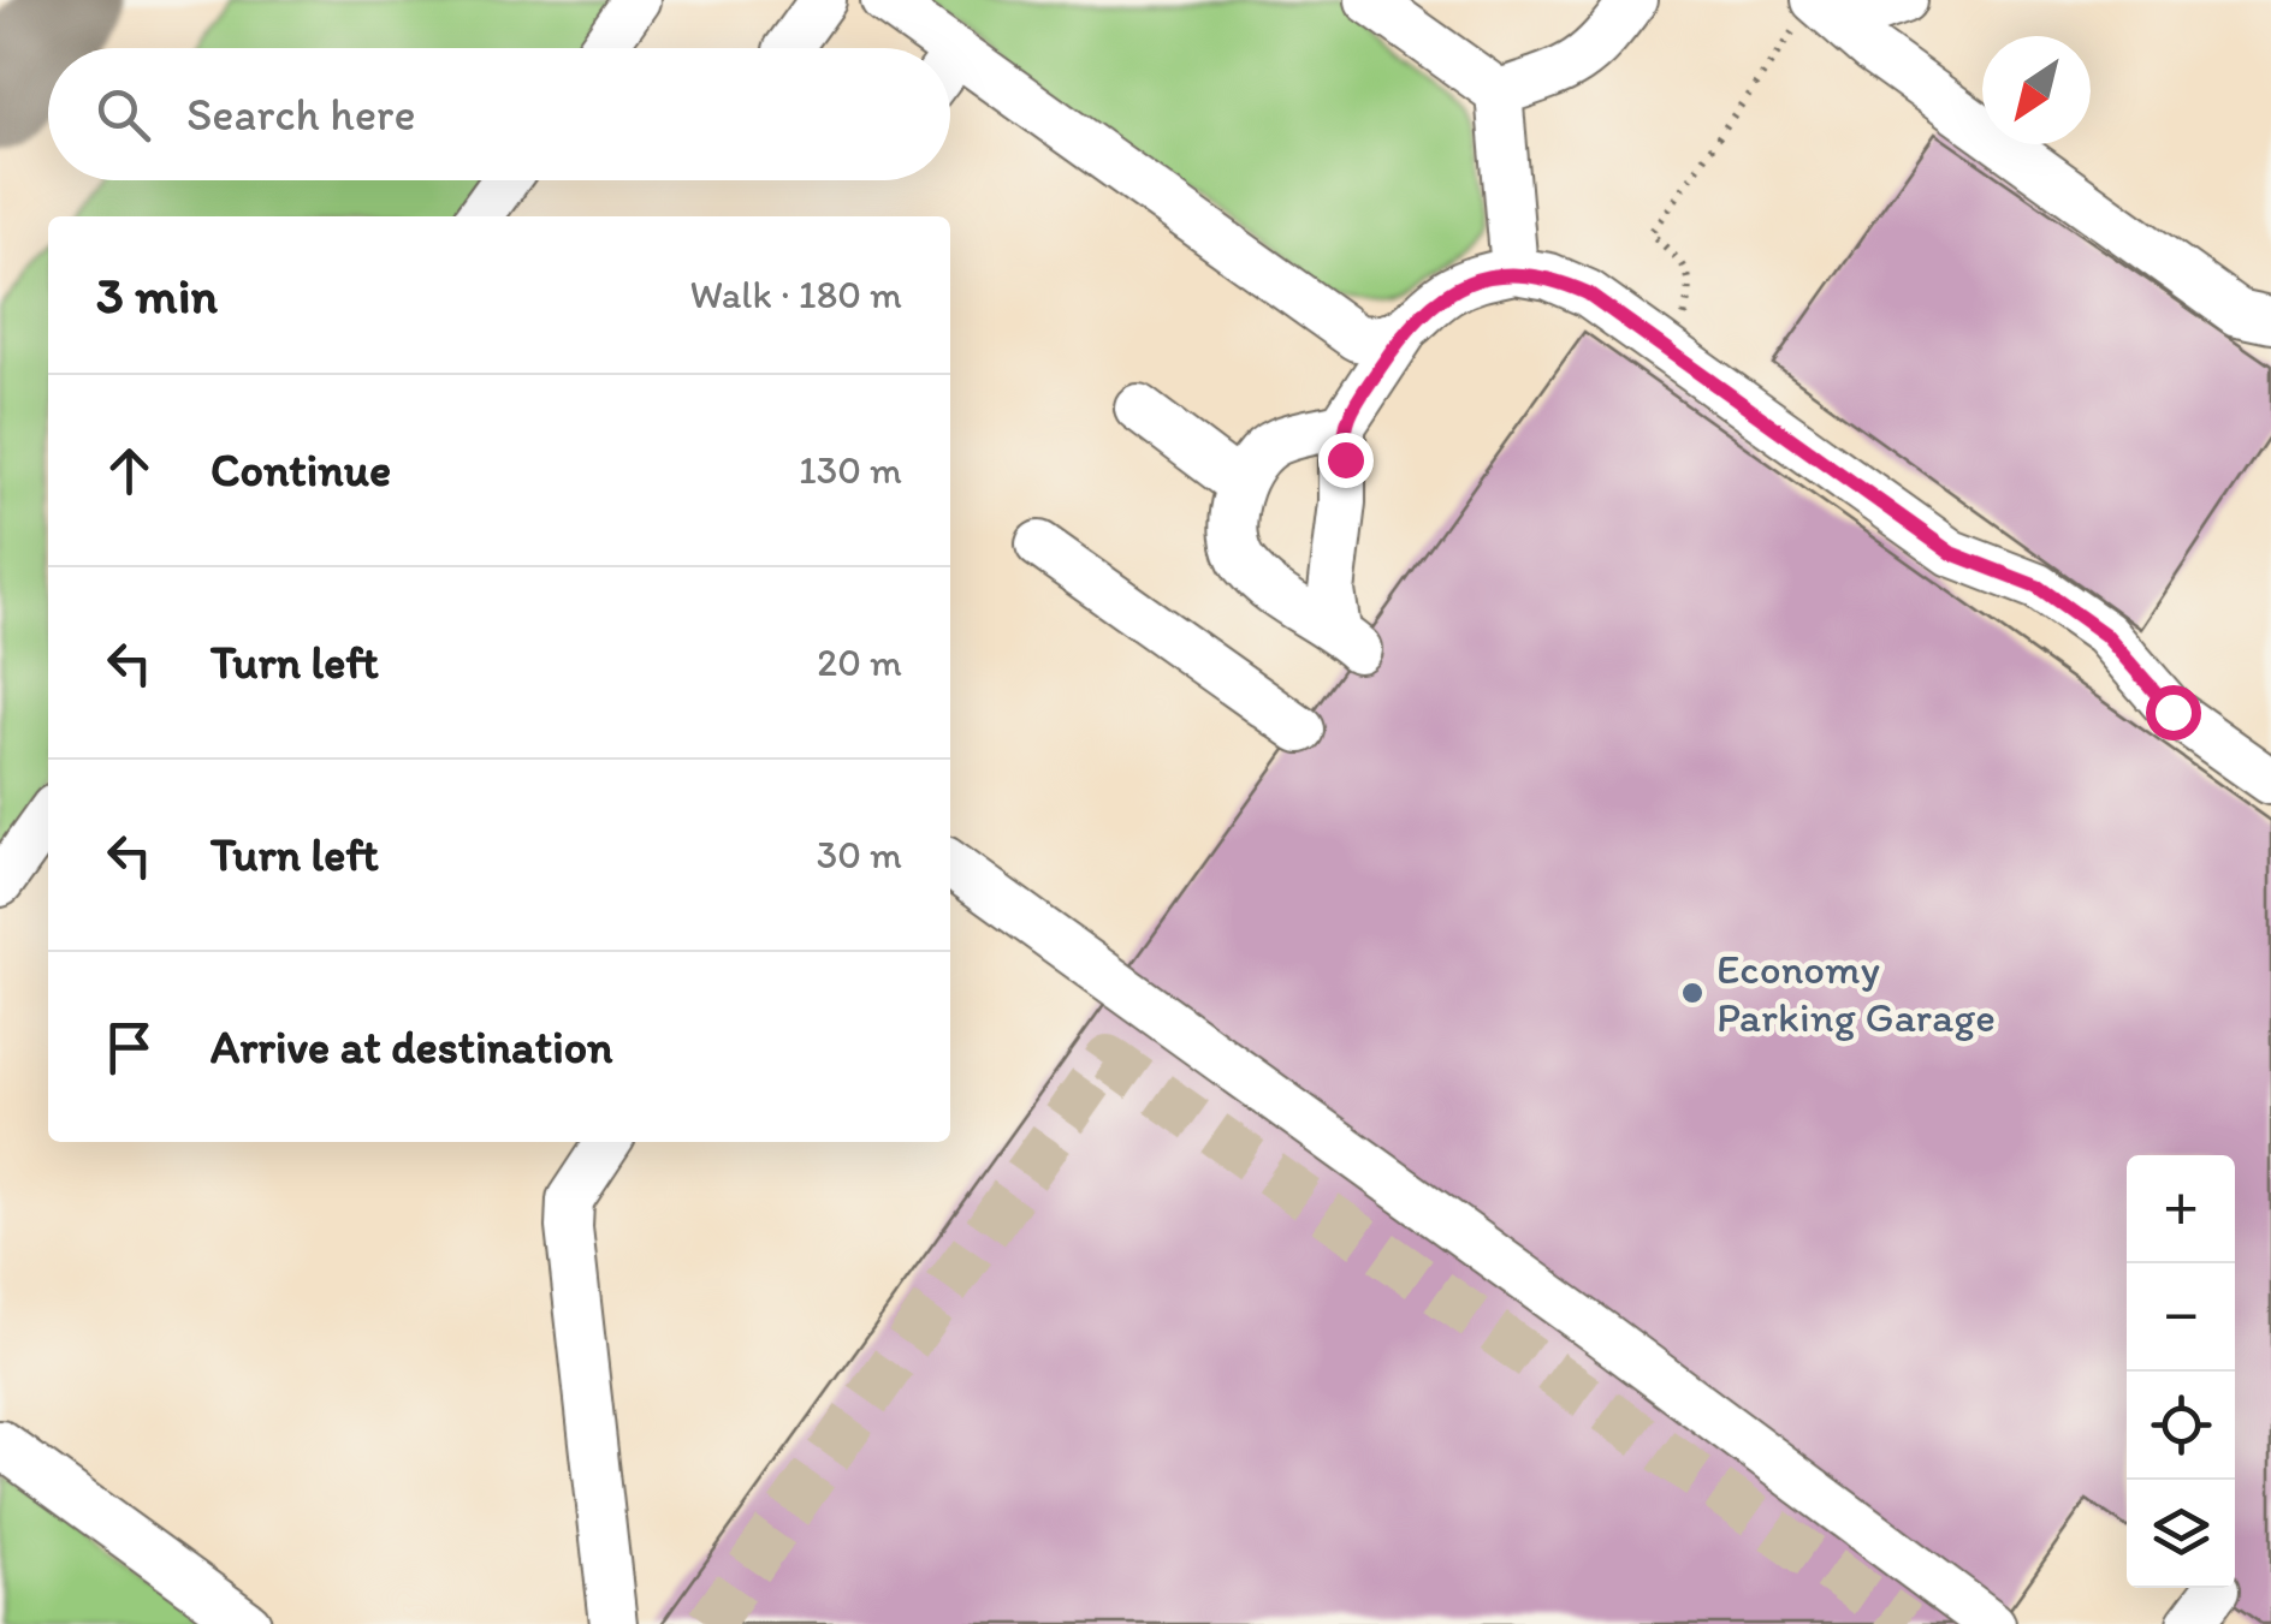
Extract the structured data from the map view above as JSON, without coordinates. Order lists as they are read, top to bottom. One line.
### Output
{"places":["Economy Parking Garage"],"north":"bottom left","page":{"search":"Search here","heading":["3 min","Walk · 180 m"],"list":[["Continue","130 m"],["Turn left","20 m"],["Turn left","30 m"],"Arrive at destination"],"map_buttons":["+","−"]}}
